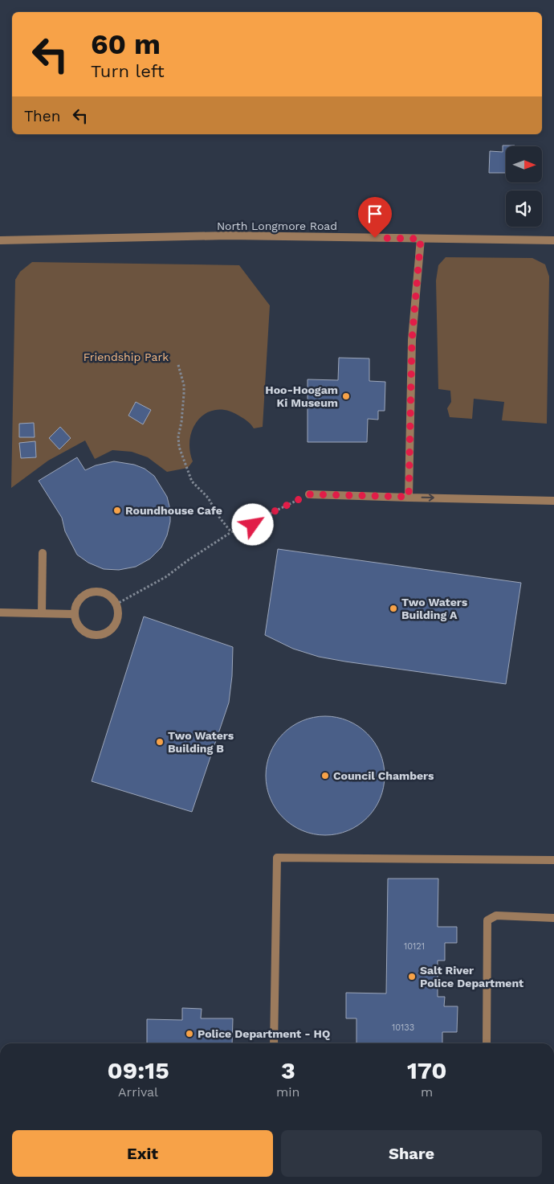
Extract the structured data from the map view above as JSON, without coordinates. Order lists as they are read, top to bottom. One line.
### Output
{"streets":{"street":["North Longmore Road"]},"parks":["Friendship Park"],"places":["Hoo-Hoogam Ki Museum","Roundhouse Cafe","Two Waters Building A","Two Waters Building B","Council Chambers","Salt River Police Department","Police Department - HQ"],"house_numbers":["10121","10133"],"north":"right","page":{"turn":["60 m","Turn left"],"then":"Then","eta":["09:15","Arrival","3","min","170","m"],"buttons":["Exit","Share"]}}
